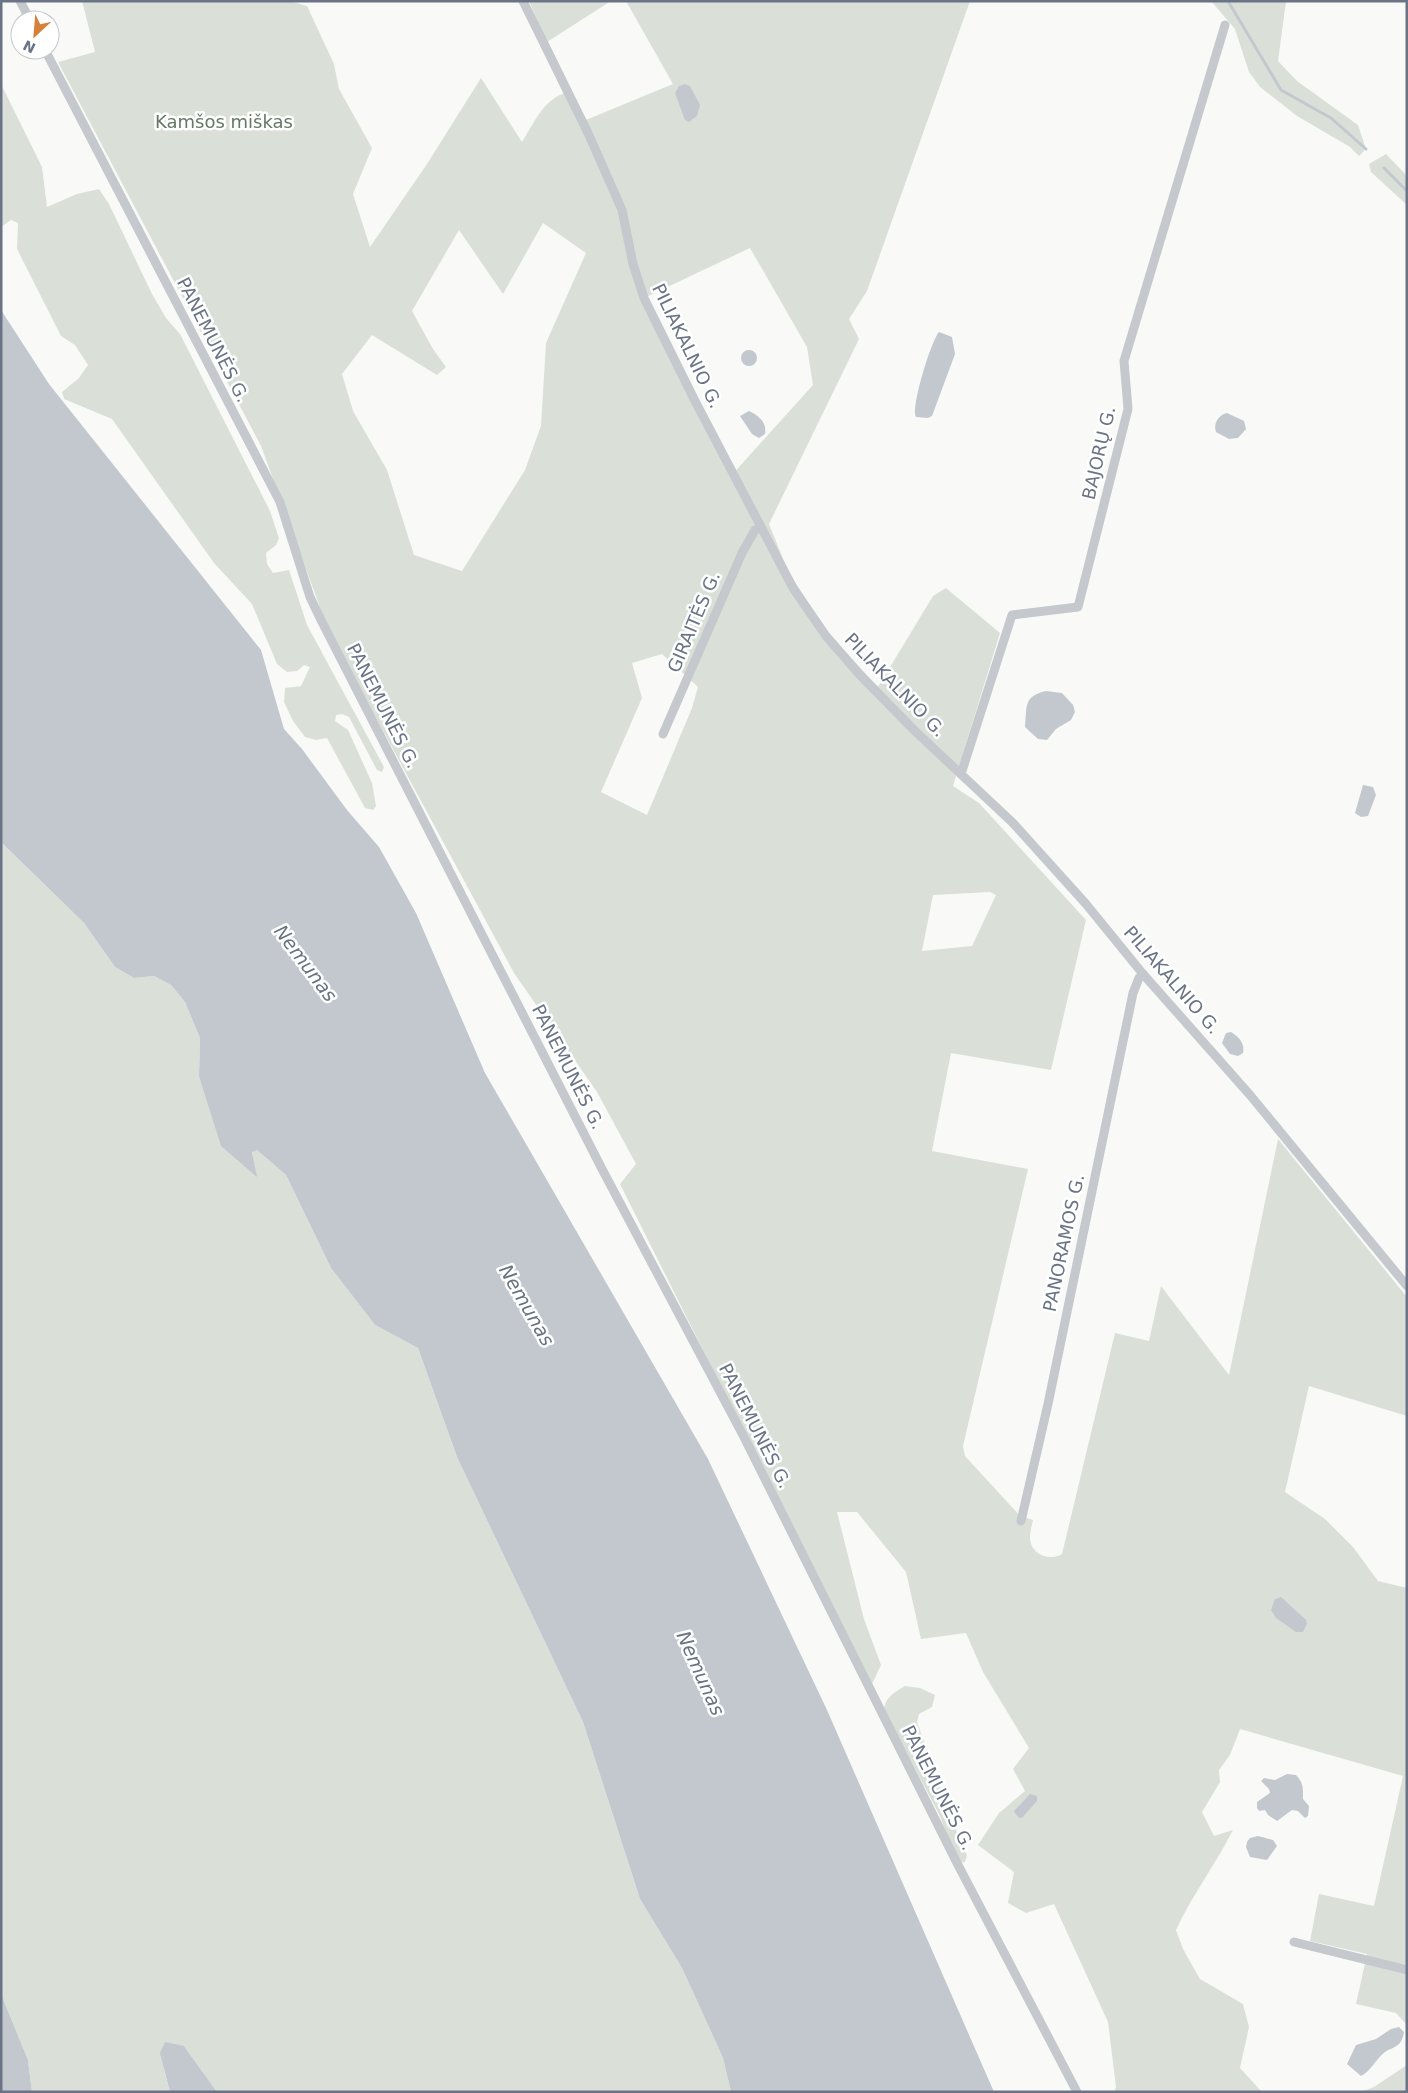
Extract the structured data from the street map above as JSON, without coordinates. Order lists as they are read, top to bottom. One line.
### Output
{"streets":{"street":["PANEMUNĖS G.","PILIAKALNIO G.","BAJORŲ G.","GIRAITĖS G.","PANORAMOS G."]},"crossings":[["PILIAKALNIO G.","BAJORŲ G."],["PILIAKALNIO G.","GIRAITĖS G."],["PILIAKALNIO G.","PANORAMOS G."]],"water":["Nemunas"],"parks":["Kamšos miškas"],"north":"bottom left"}
